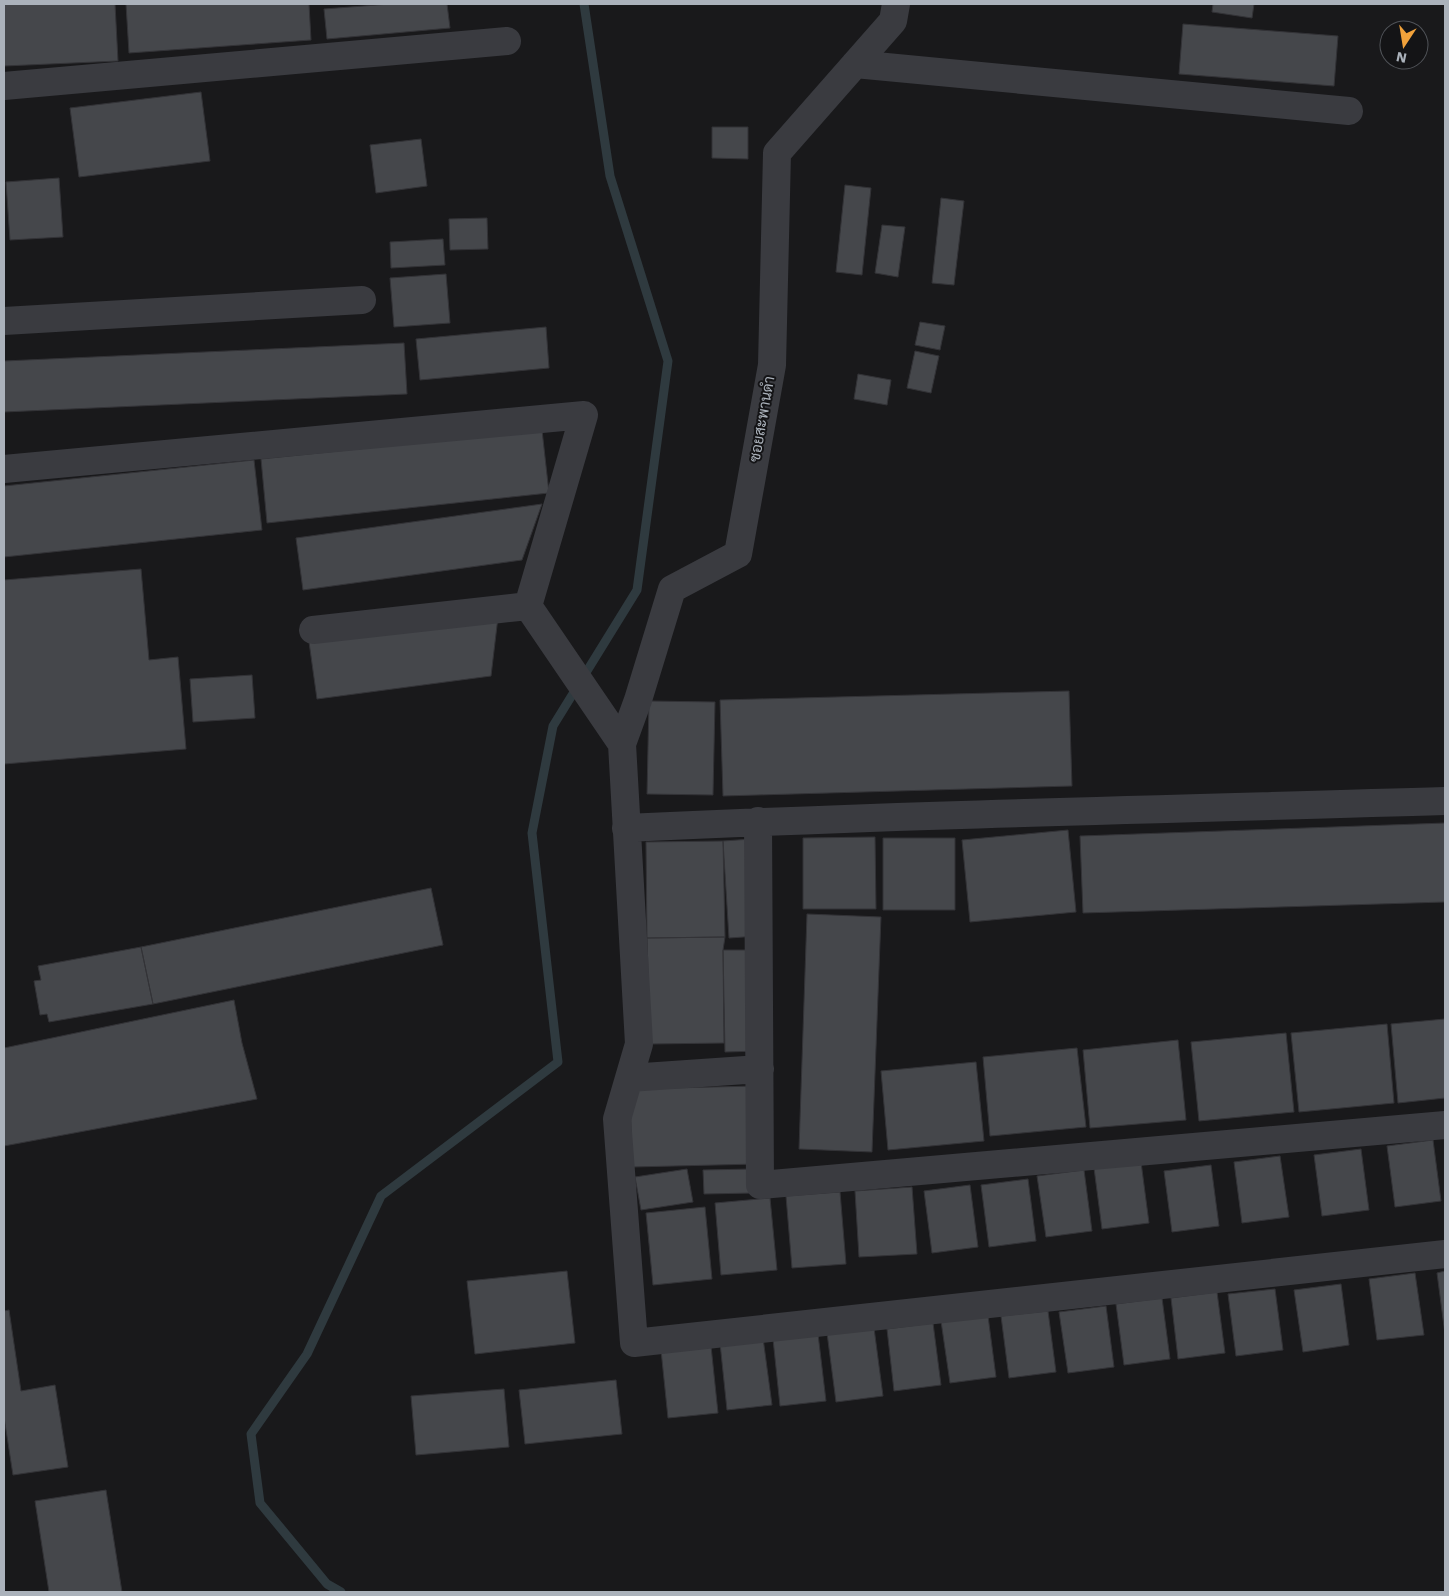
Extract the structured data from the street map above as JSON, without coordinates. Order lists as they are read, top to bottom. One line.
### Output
{"streets":{"street":["ซอยสะพานดำ"]},"north":"bottom"}
